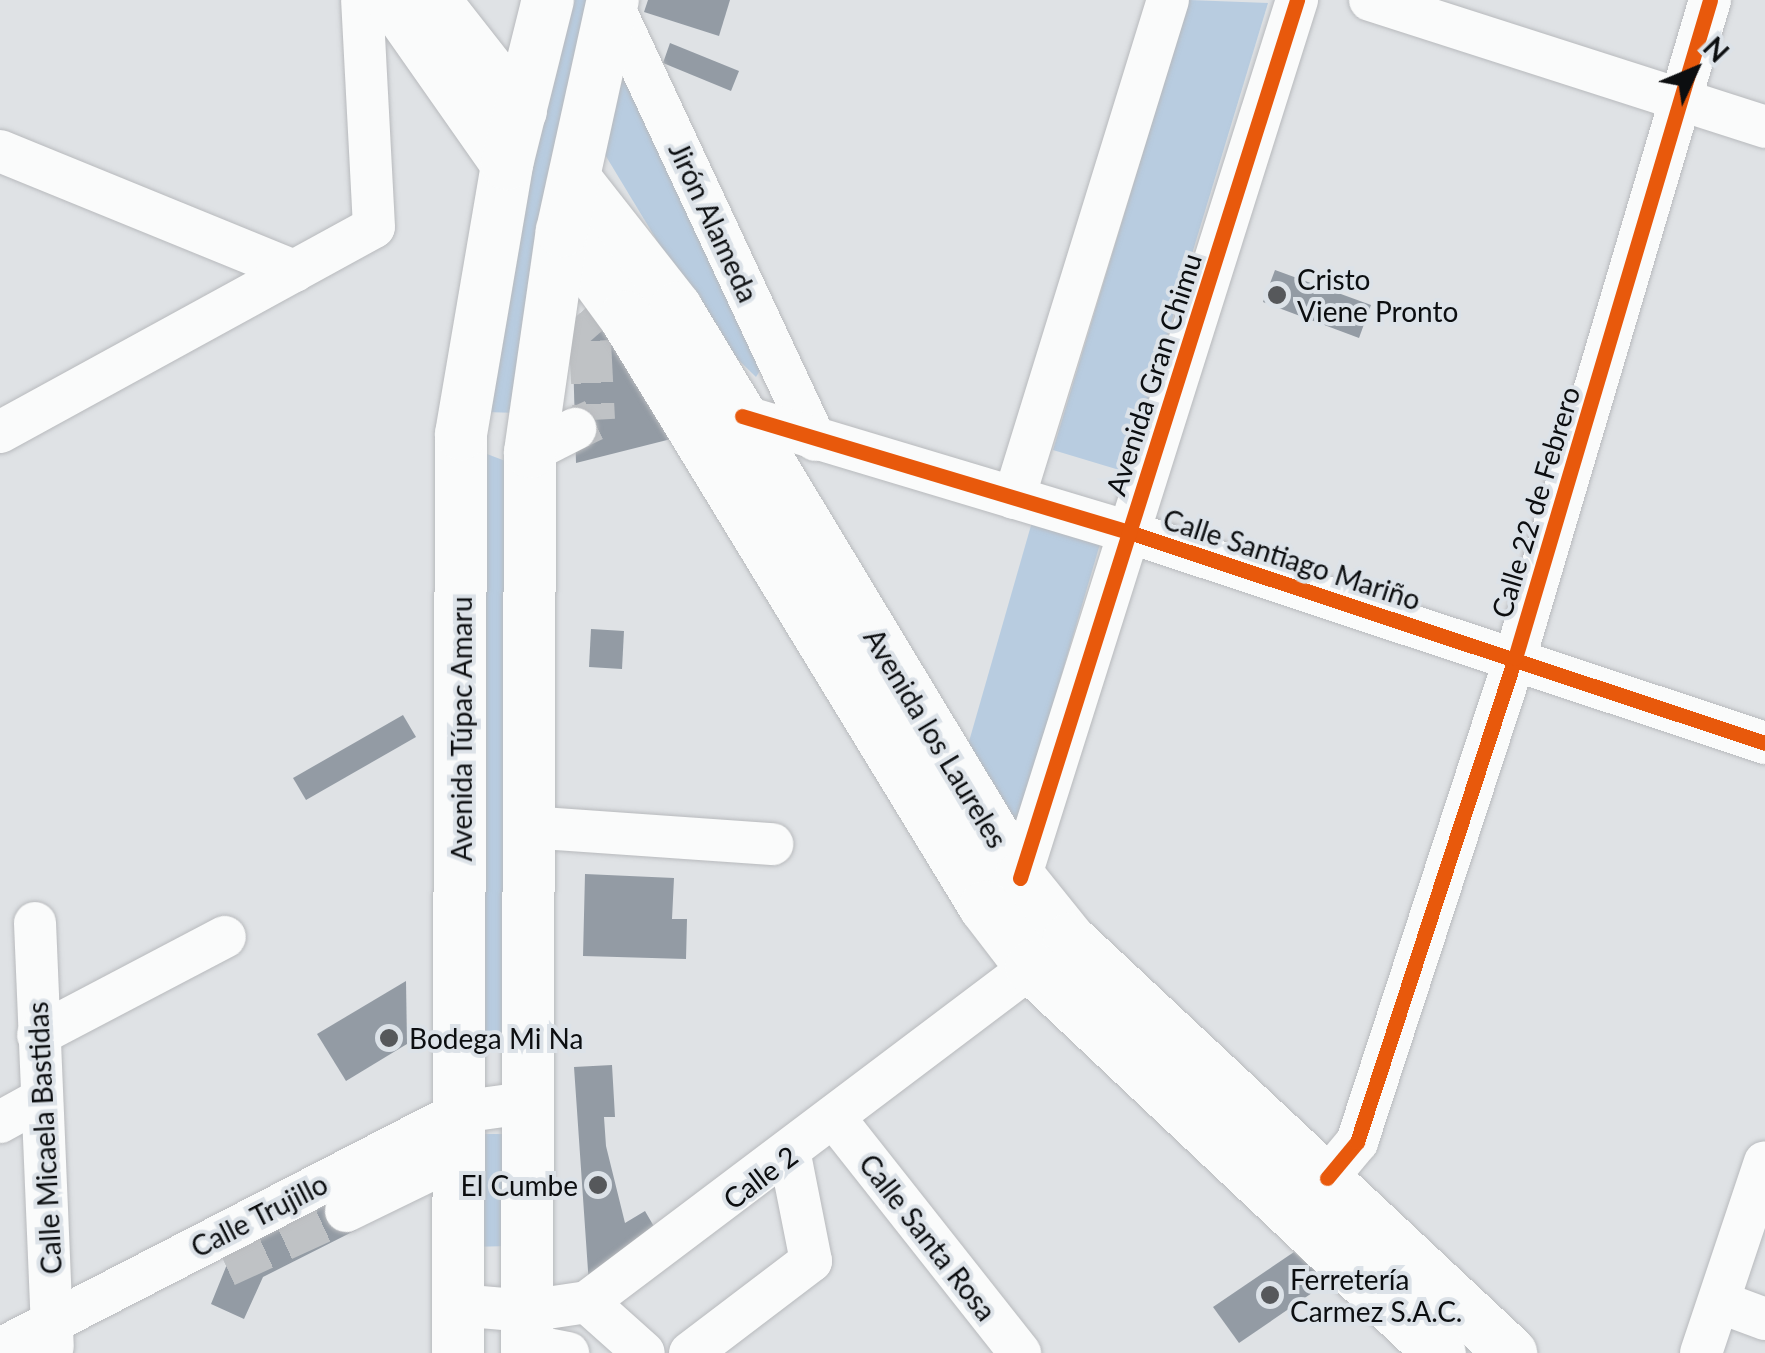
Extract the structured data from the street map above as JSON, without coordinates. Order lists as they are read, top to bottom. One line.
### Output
{"streets":{"main road":["Avenida Túpac Amaru","Avenida los Laureles"],"street":["Jirón Alameda","Avenida Gran Chimu","Calle 22 de Febrero","Calle Santiago Mariño","Calle Micaela Bastidas","Calle 2","Calle Trujillo","Calle Santa Rosa"]},"crossings":[["Jirón Alameda","Calle Santiago Mariño"],["Avenida Gran Chimu","Calle Santiago Mariño"],["Avenida Gran Chimu","Avenida los Laureles"],["Calle 22 de Febrero","Calle Santiago Mariño"],["Calle 22 de Febrero","Avenida los Laureles"],["Calle Santiago Mariño","Avenida los Laureles"],["Avenida Túpac Amaru","Calle 2"],["Avenida Túpac Amaru","Calle Trujillo"],["Avenida los Laureles","Calle 2"],["Calle Micaela Bastidas","Calle Trujillo"],["Calle 2","Calle Santa Rosa"]],"places":["Cristo Viene Pronto","Bodega Mi Na","El Cumbe","Ferretería Carmez S.A.C."],"north":"top right"}
